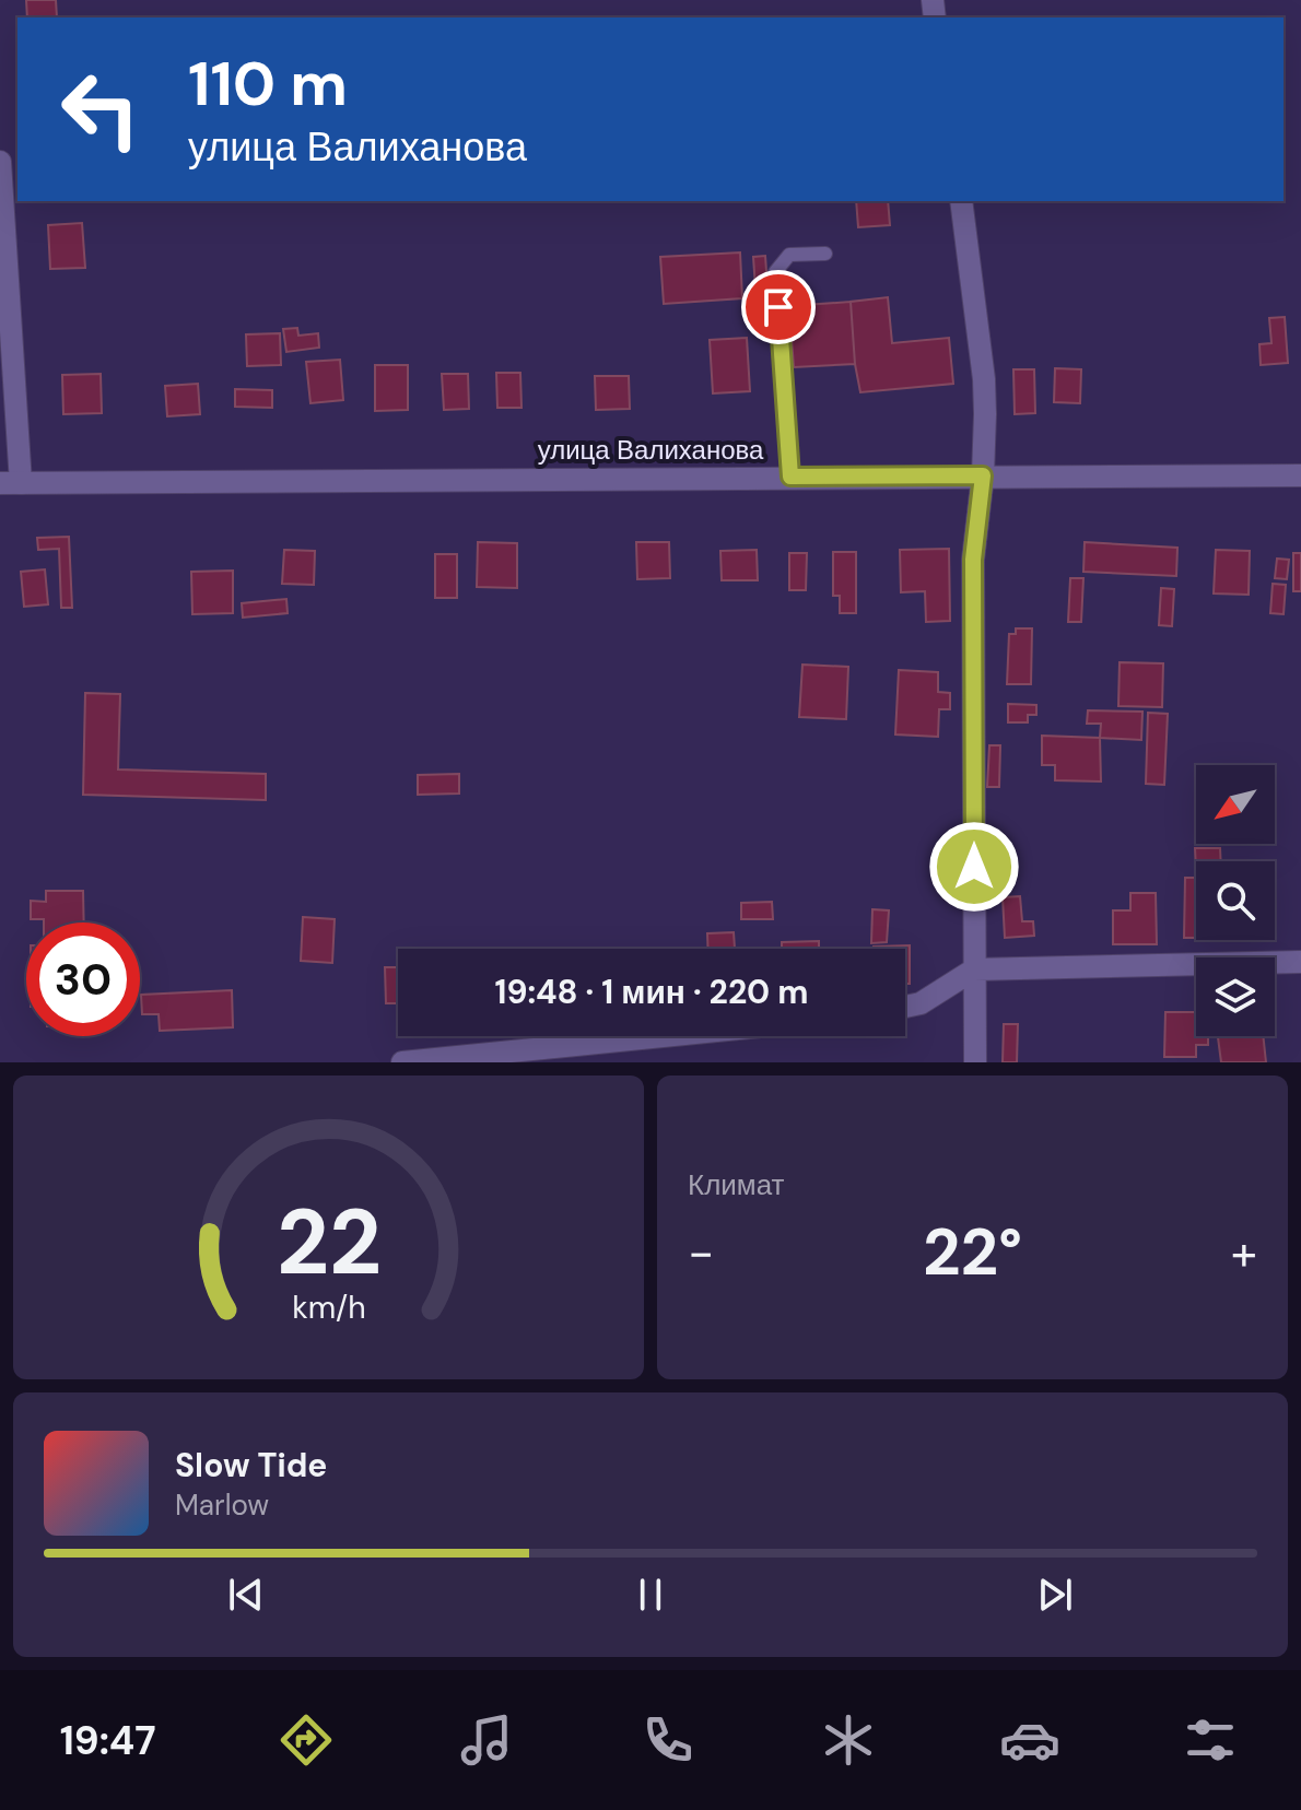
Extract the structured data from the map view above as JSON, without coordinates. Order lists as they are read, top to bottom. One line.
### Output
{"streets":{"street":["улица Валиханова"]},"north":"bottom left","page":{"turn":["110 m","улица Валиханова"],"limit":"30","trip":"19:48 · 1 мин · 220 m","tile":"Климат","heat":["−","22°","+"],"song":["Slow Tide","Marlow"],"tabs":"19:47","gauge":["22","km/h"]}}
